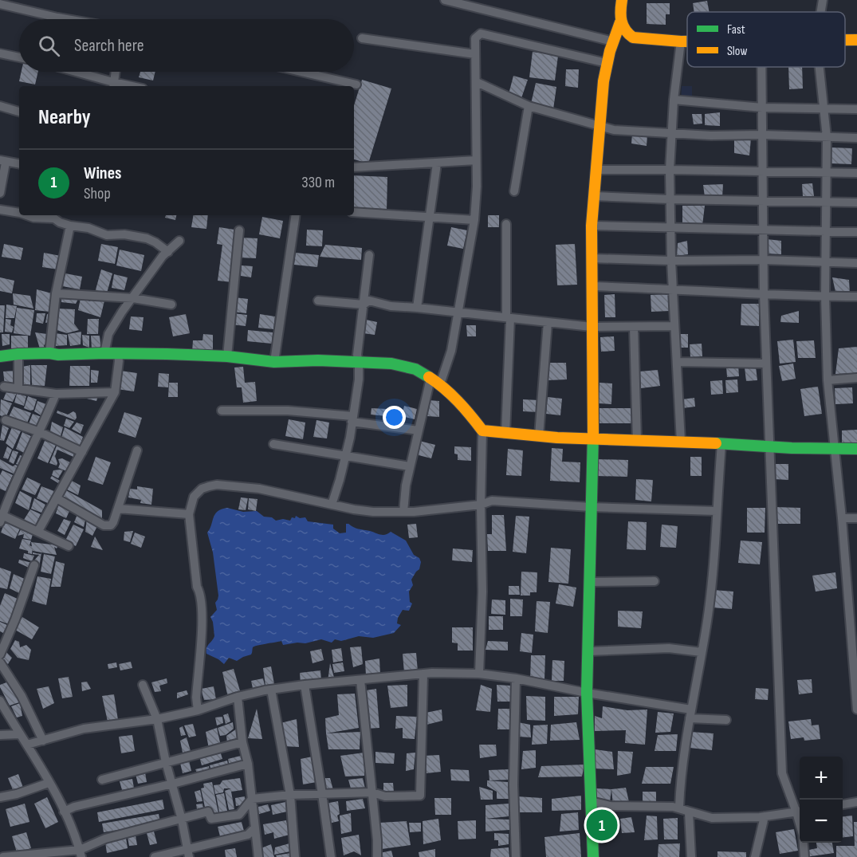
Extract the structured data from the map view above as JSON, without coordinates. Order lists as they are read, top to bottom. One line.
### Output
{"legend":["Fast","Slow"],"page":{"search":"Search here","heading":"Nearby","list":[{"mark":"1","name":"Wines","note":"Shop","value":"330 m"}],"map_buttons":["+","−"],"pins":"1"}}
